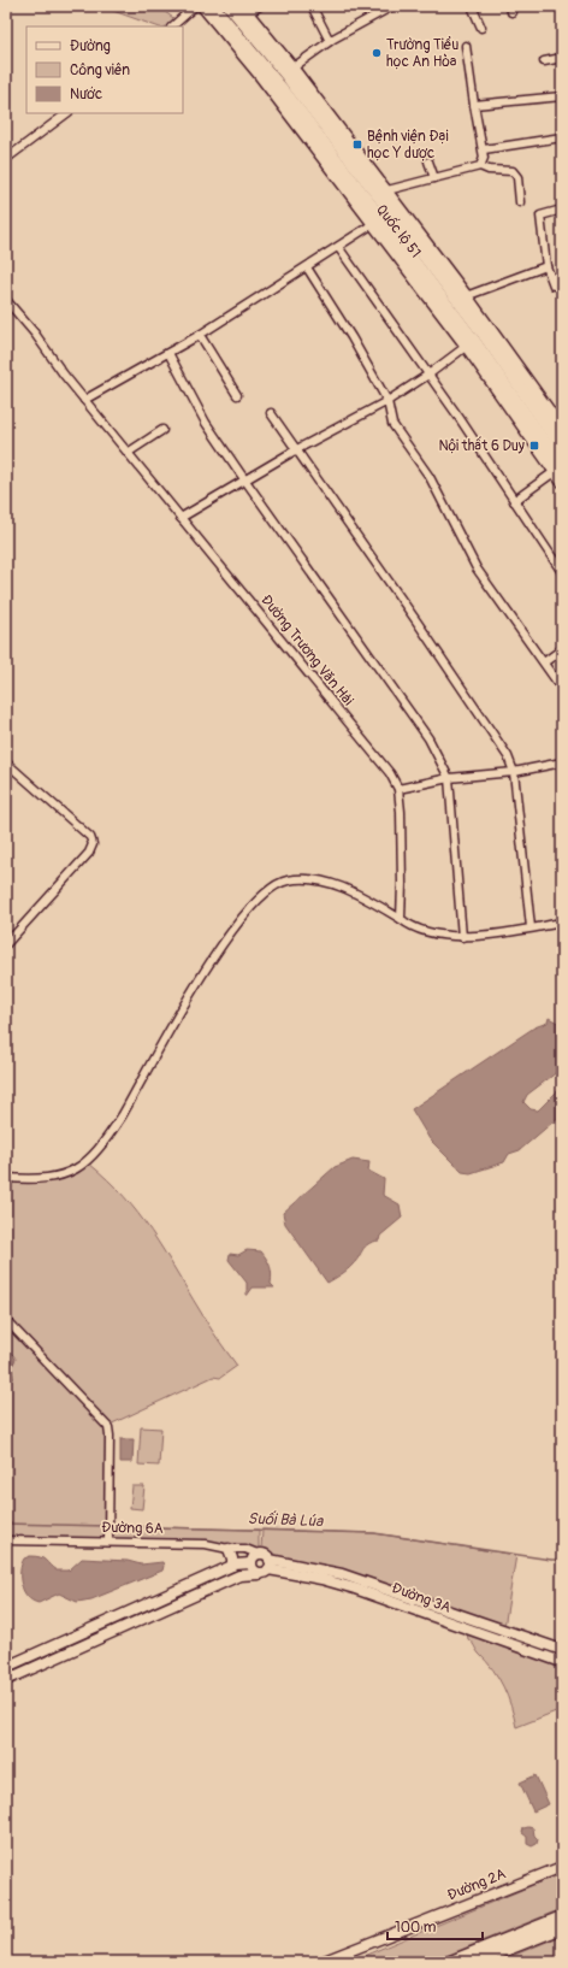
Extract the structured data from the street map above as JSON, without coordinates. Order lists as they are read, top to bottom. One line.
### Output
{"streets":{"main road":["Quốc lộ 51"],"street":["Đường Trương Văn Hải","Đường 6A","Đường 3A","Đường 2A"]},"crossings":[["Đường 6A","Đường 3A"]],"water":["Suối Bà Lúa"],"places":{"other":["Trường Tiểu học An Hòa"],"transit":["Bệnh viện Đại học Y dược","Nội thất 6 Duy"]},"legend":["Đường","Công viên","Nước"],"scale_bar":"100 m"}
